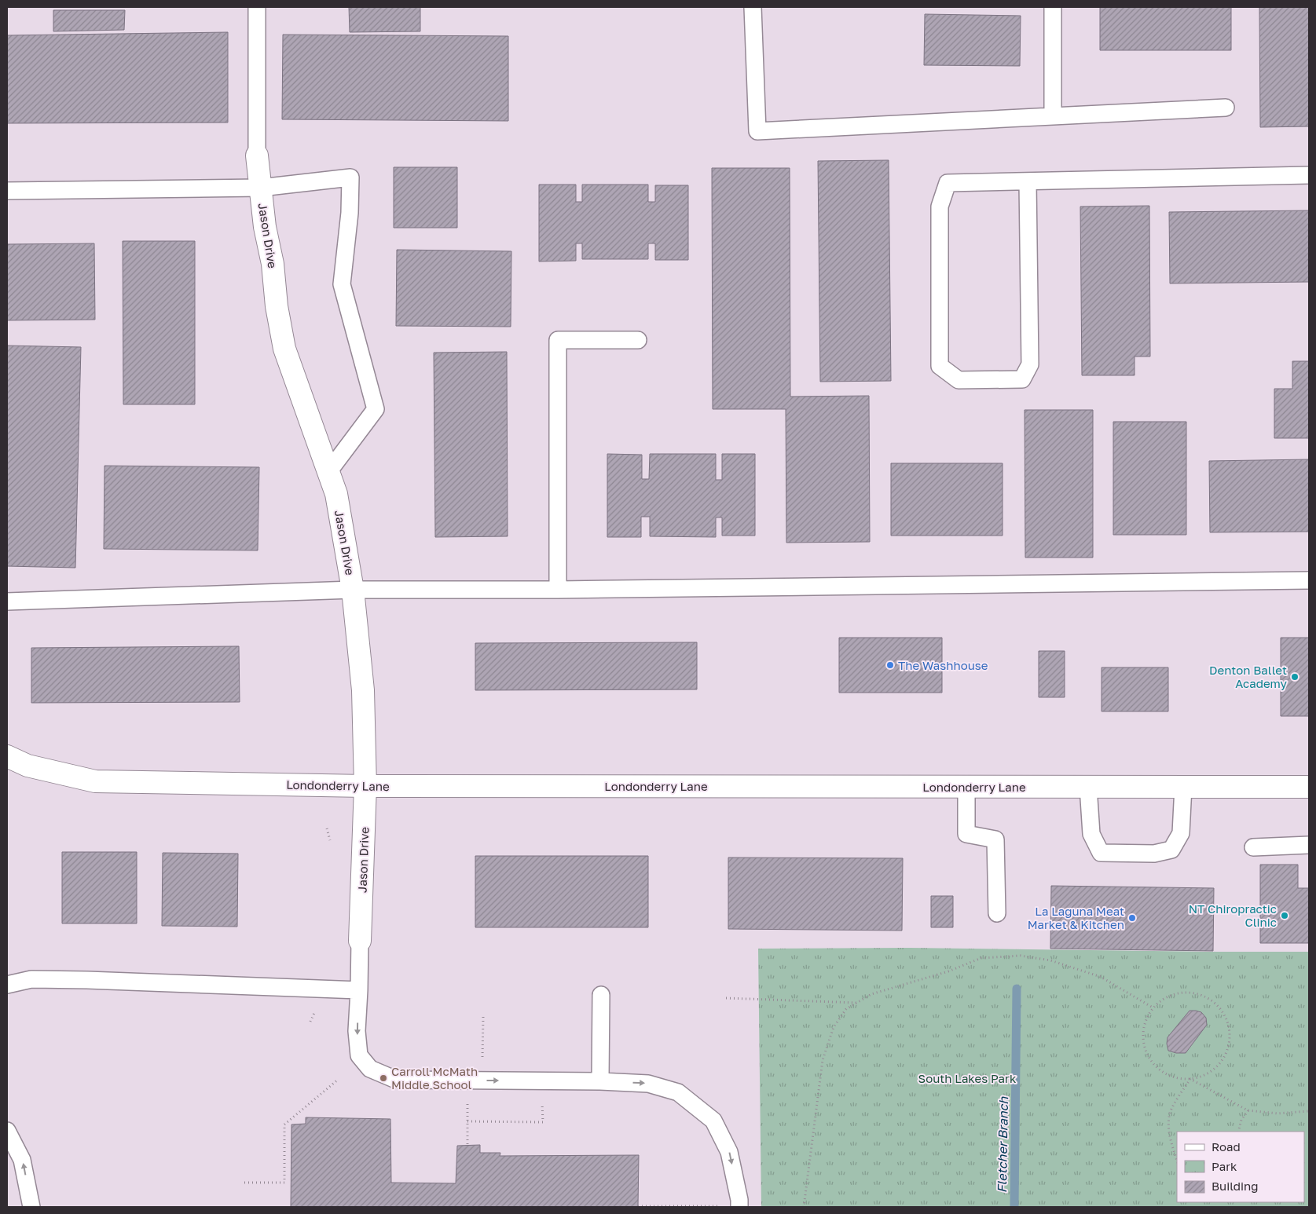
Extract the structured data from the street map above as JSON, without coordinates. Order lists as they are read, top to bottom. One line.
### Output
{"streets":{"street":["Jason Drive","Londonderry Lane"]},"crossings":[["Jason Drive","Londonderry Lane"]],"water":["Fletcher Branch"],"parks":["South Lakes Park"],"places":["The Washhouse","Denton Ballet Academy","NT Chiropractic Clinic","La Laguna Meat Market & Kitchen","Carroll McMath Middle School"],"legend":["Road","Park","Building"]}
